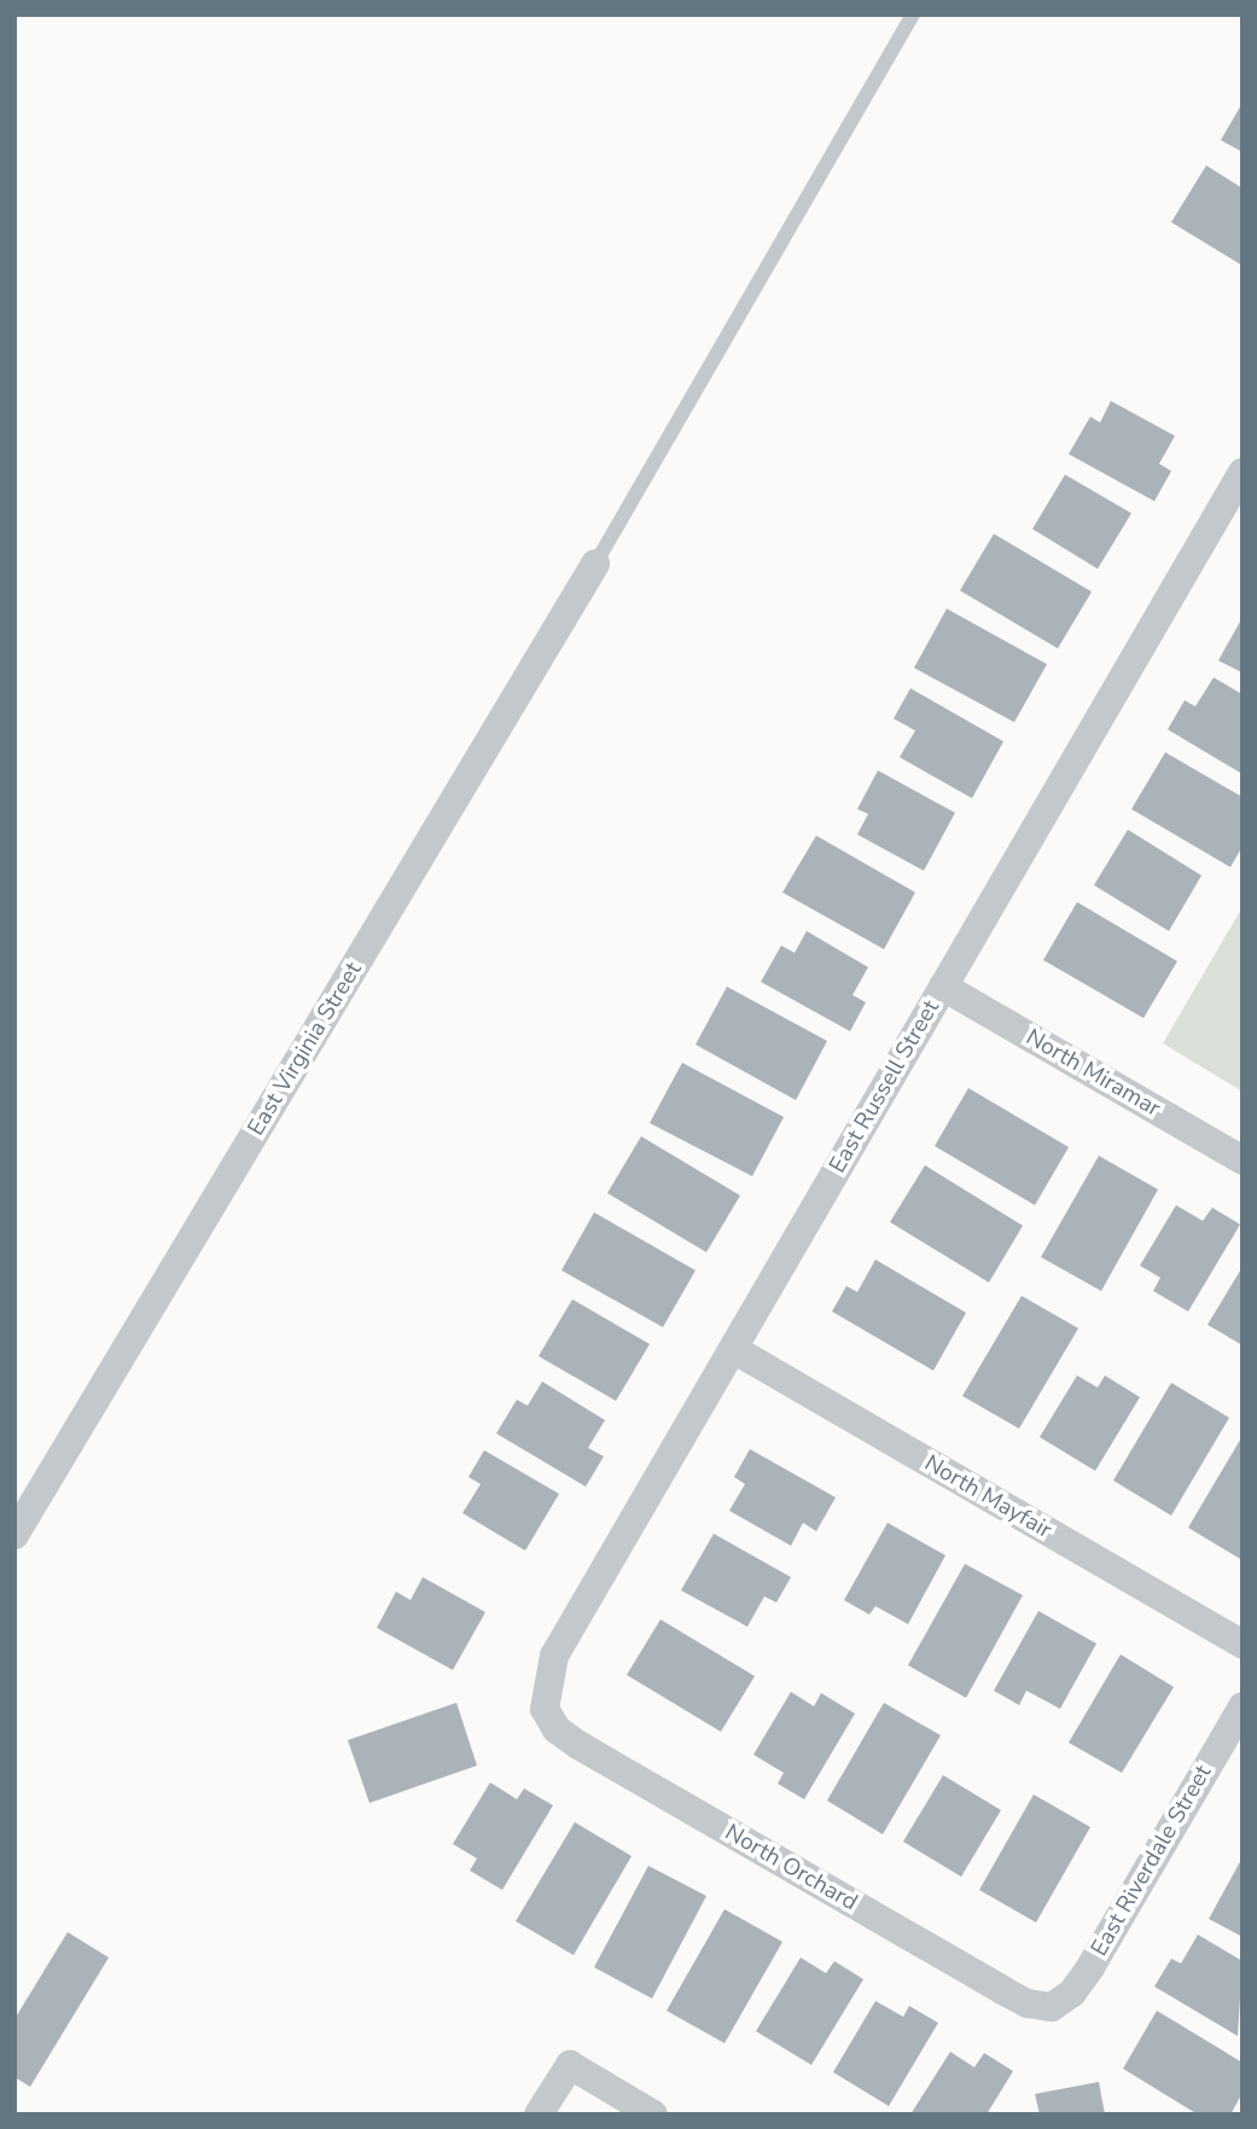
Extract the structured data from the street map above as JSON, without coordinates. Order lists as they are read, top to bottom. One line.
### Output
{"streets":{"street":["East Virginia Street","North Miramar","East Russell Street","North Mayfair","East Riverdale Street","North Orchard"]},"crossings":[["North Miramar","East Russell Street"],["East Russell Street","North Mayfair"],["East Russell Street","North Orchard"],["East Riverdale Street","North Orchard"]]}
